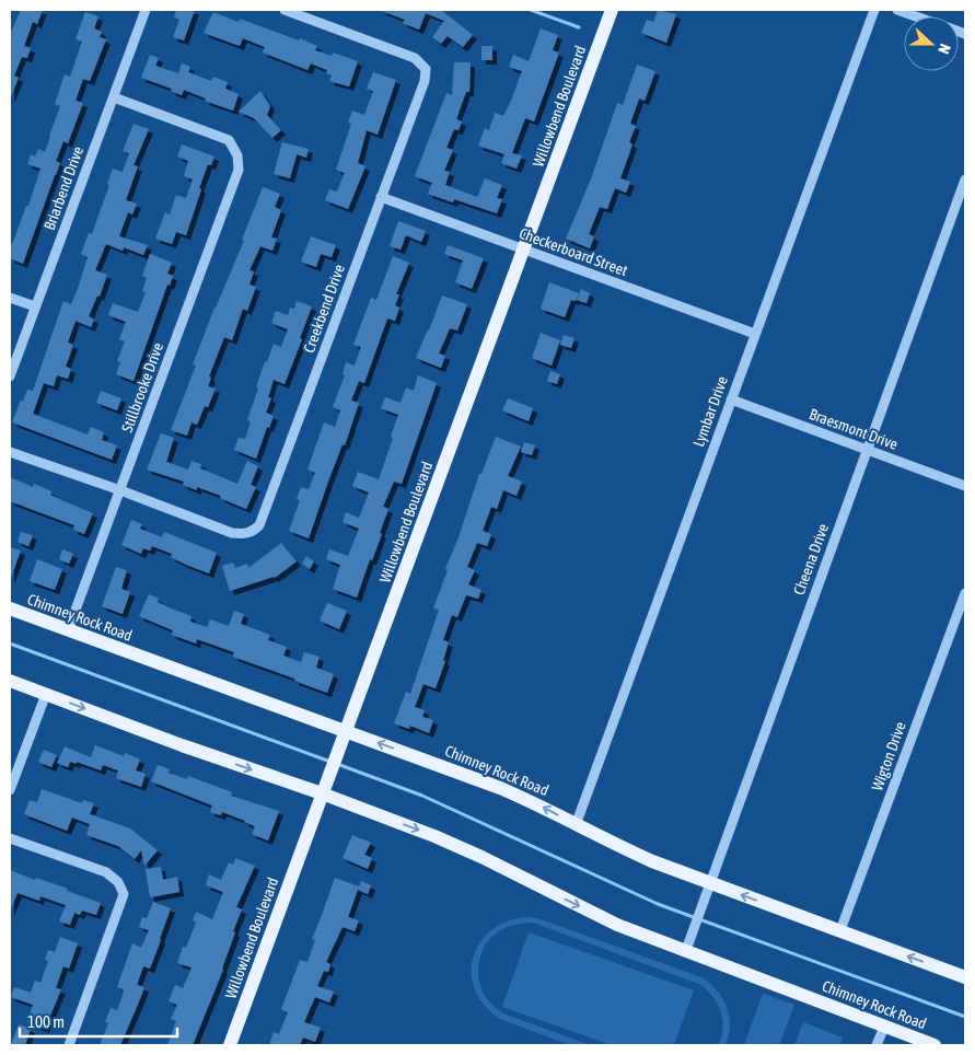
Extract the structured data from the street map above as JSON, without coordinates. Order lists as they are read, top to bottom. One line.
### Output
{"streets":{"main road":["Willowbend Boulevard","Chimney Rock Road"],"street":["Briarbend Drive","Checkerboard Street","Creekbend Drive","Stillbrooke Drive","Lymbar Drive","Braesmont Drive","Cheena Drive","Wigton Drive"]},"crossings":[["Willowbend Boulevard","Checkerboard Street"],["Willowbend Boulevard","Chimney Rock Road"],["Briarbend Drive","Stillbrooke Drive"],["Checkerboard Street","Creekbend Drive"],["Checkerboard Street","Lymbar Drive"],["Creekbend Drive","Stillbrooke Drive"],["Stillbrooke Drive","Chimney Rock Road"],["Lymbar Drive","Braesmont Drive"],["Lymbar Drive","Chimney Rock Road"],["Braesmont Drive","Cheena Drive"],["Cheena Drive","Chimney Rock Road"],["Chimney Rock Road","Wigton Drive"]],"scale_bar":"100 m","north":"right"}
